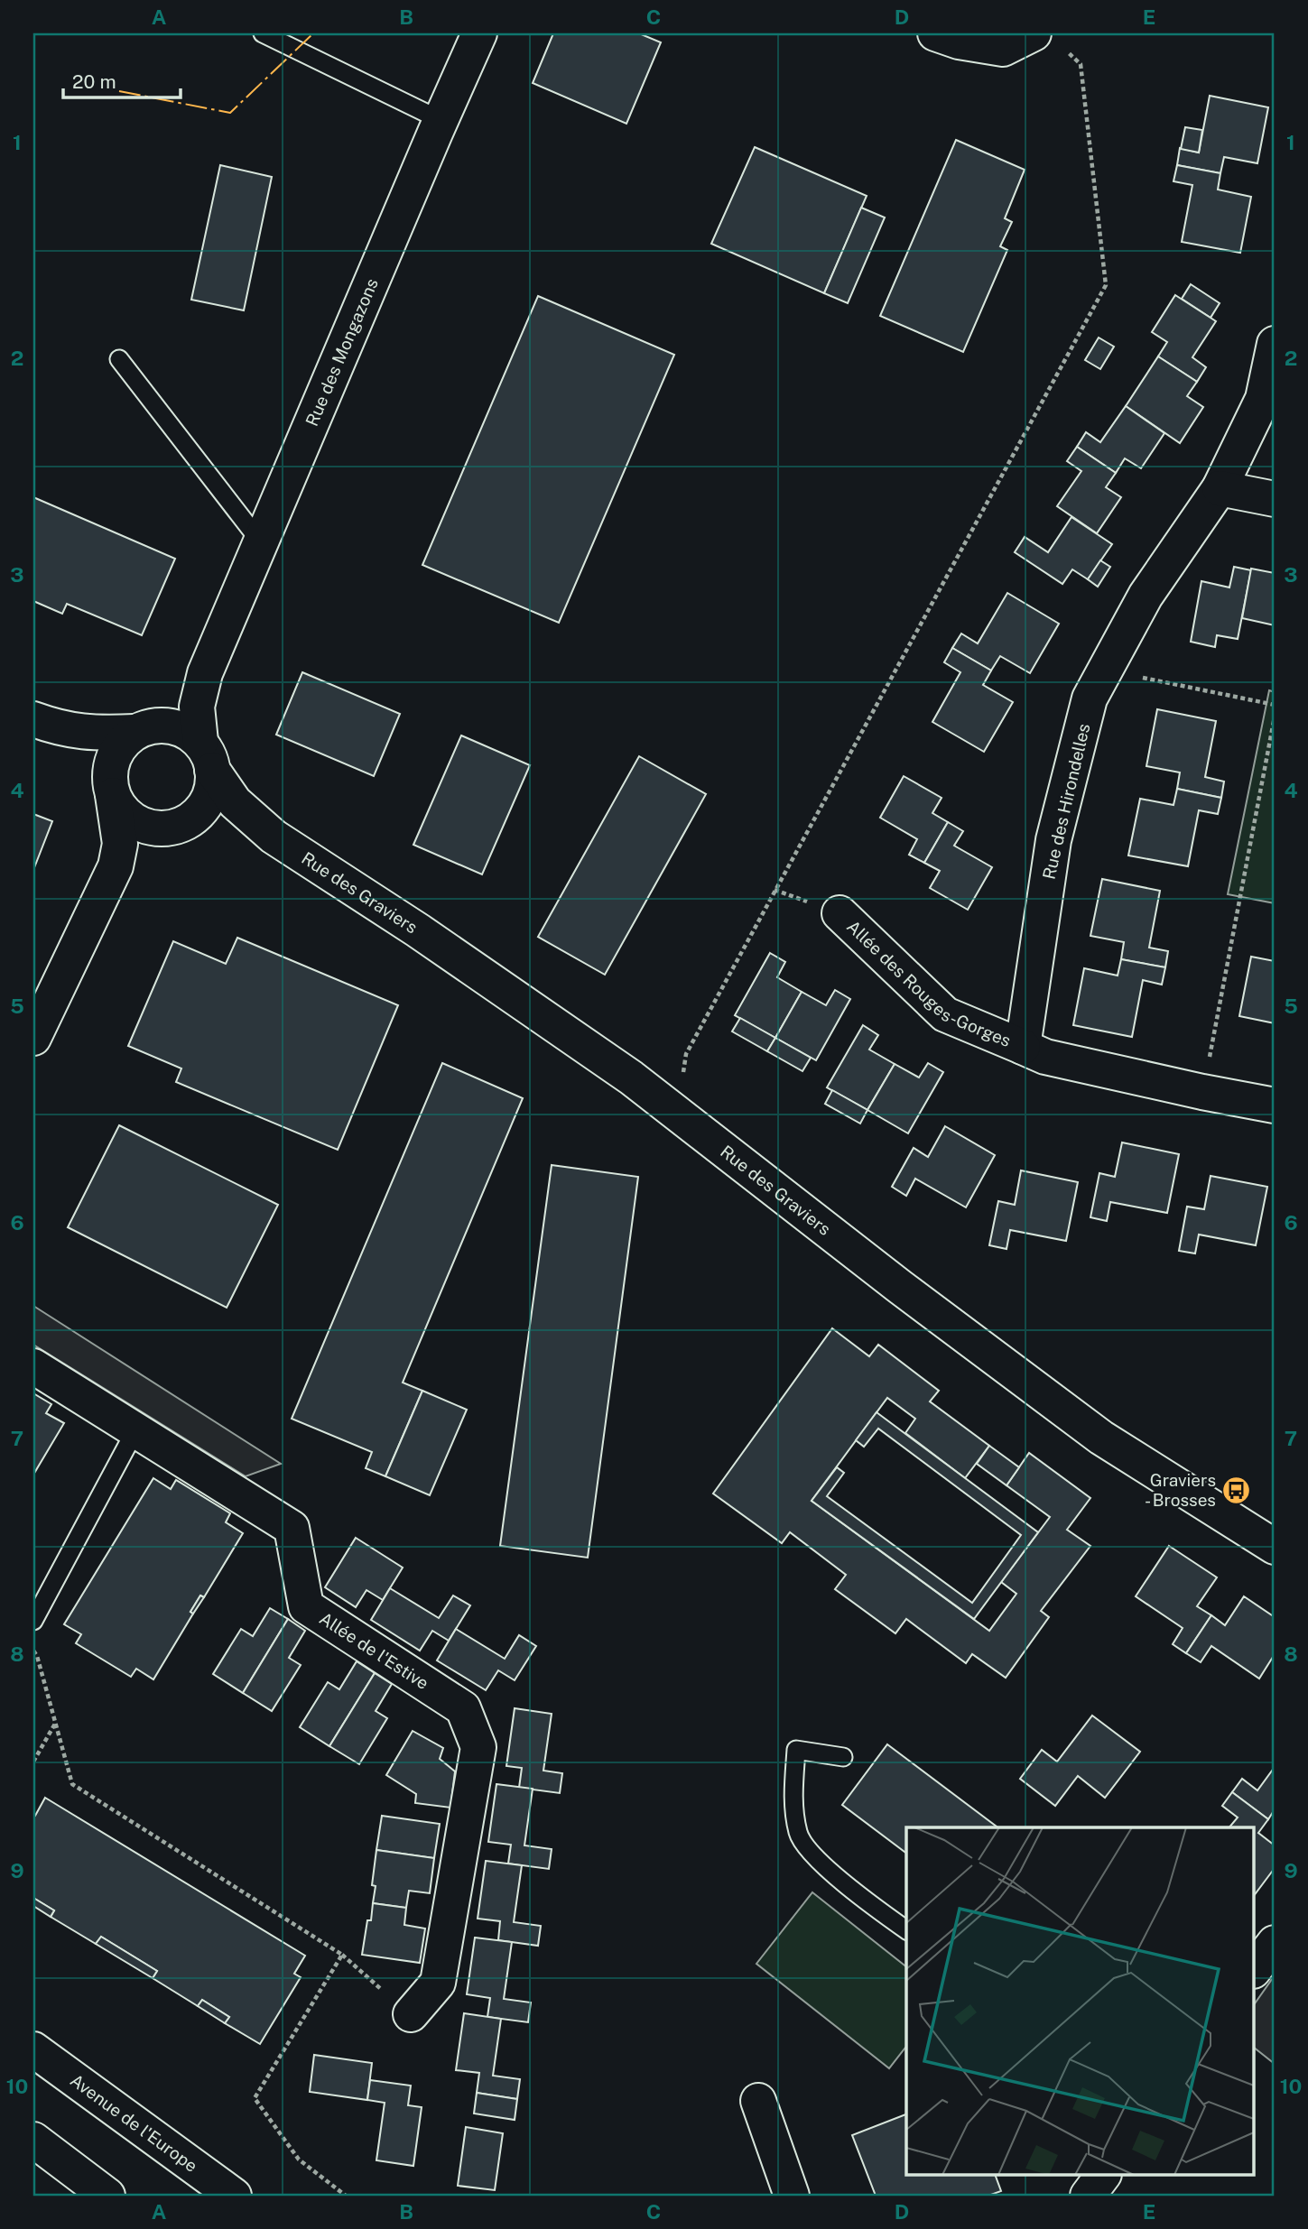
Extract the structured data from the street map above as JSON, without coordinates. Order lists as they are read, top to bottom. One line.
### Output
{"streets":{"street":["Rue des Mongazons","Rue des Hirondelles","Rue des Graviers","Allée des Rouges-Gorges","Allée de l'Estive","Avenue de l'Europe"]},"crossings":[["Rue des Mongazons","Rue des Graviers"],["Rue des Hirondelles","Allée des Rouges-Gorges"]],"places":{"bus stop":["Graviers - Brosses"]},"scale_bar":"20 m","grid":{"columns":["A","B","C","D","E"],"rows":["1","2","3","4","5","6","7","8","9","10"]}}
